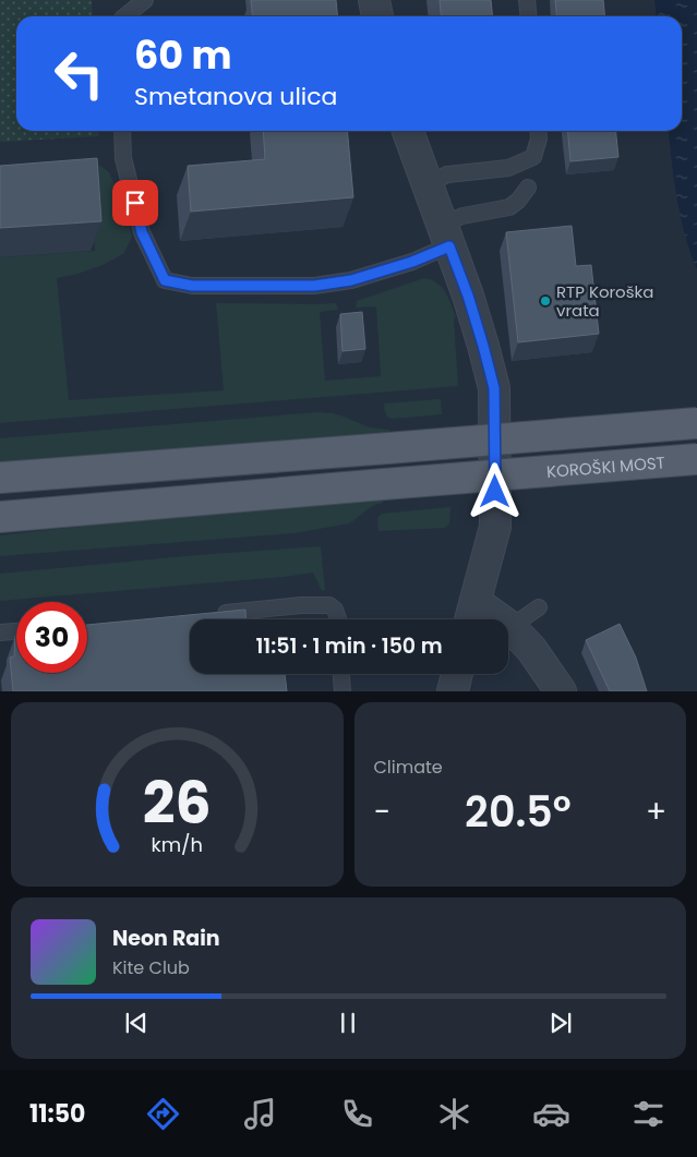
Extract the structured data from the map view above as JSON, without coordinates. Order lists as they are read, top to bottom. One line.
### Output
{"streets":{"main road":["KOROŠKI MOST"]},"places":["RTP Koroška vrata"],"page":{"turn":["60 m","Smetanova ulica"],"limit":"30","trip":"11:51 · 1 min · 150 m","tile":"Climate","heat":["−","20.5°","+"],"song":["Neon Rain","Kite Club"],"tabs":"11:50","gauge":["26","km/h"]}}
